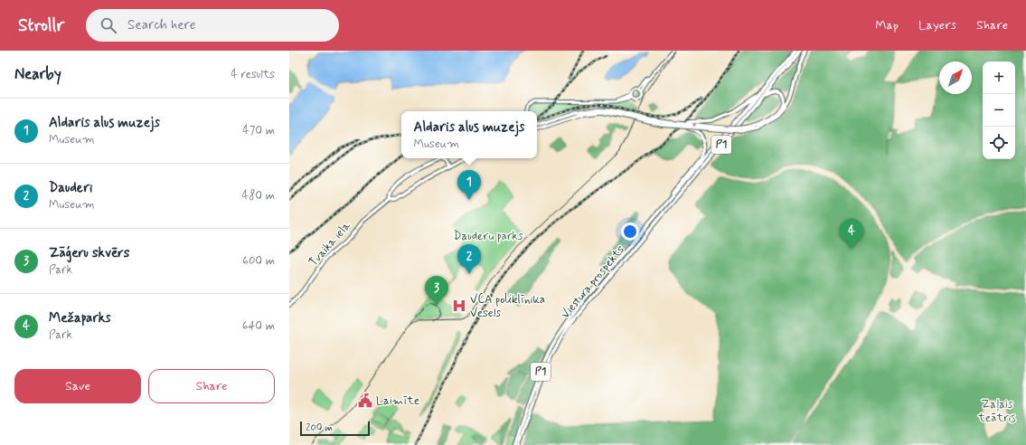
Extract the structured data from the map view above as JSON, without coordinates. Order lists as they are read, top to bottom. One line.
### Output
{"streets":{"main road":["P1","Tvaika iela","Viestura prospekts"]},"parks":["Dauderu parks","Zaļais teātris"],"places":{"hospital":["VCA poliklīnika Vesels"],"public building":["Laimīte"]},"scale_bar":"200 m","north":"top right","page":{"header":"Strollr","search":"Search here","nav":["Map","Layers","Share"],"heading":["Nearby","4 results"],"map_buttons":["+","−"],"list":[{"mark":"1","name":"Aldaris alus muzejs","note":"Museum","value":"470 m"},{"mark":"2","name":"Dauderi","note":"Museum","value":"480 m"},{"mark":"3","name":"Zāģeru skvērs","note":"Park","value":"600 m"},{"mark":"4","name":"Mežaparks","note":"Park","value":"640 m"}],"popup":["Aldaris alus muzejs","Museum"],"pins":["1","4","2","3"],"buttons":["Save","Share"],"scale":"200 m"}}
